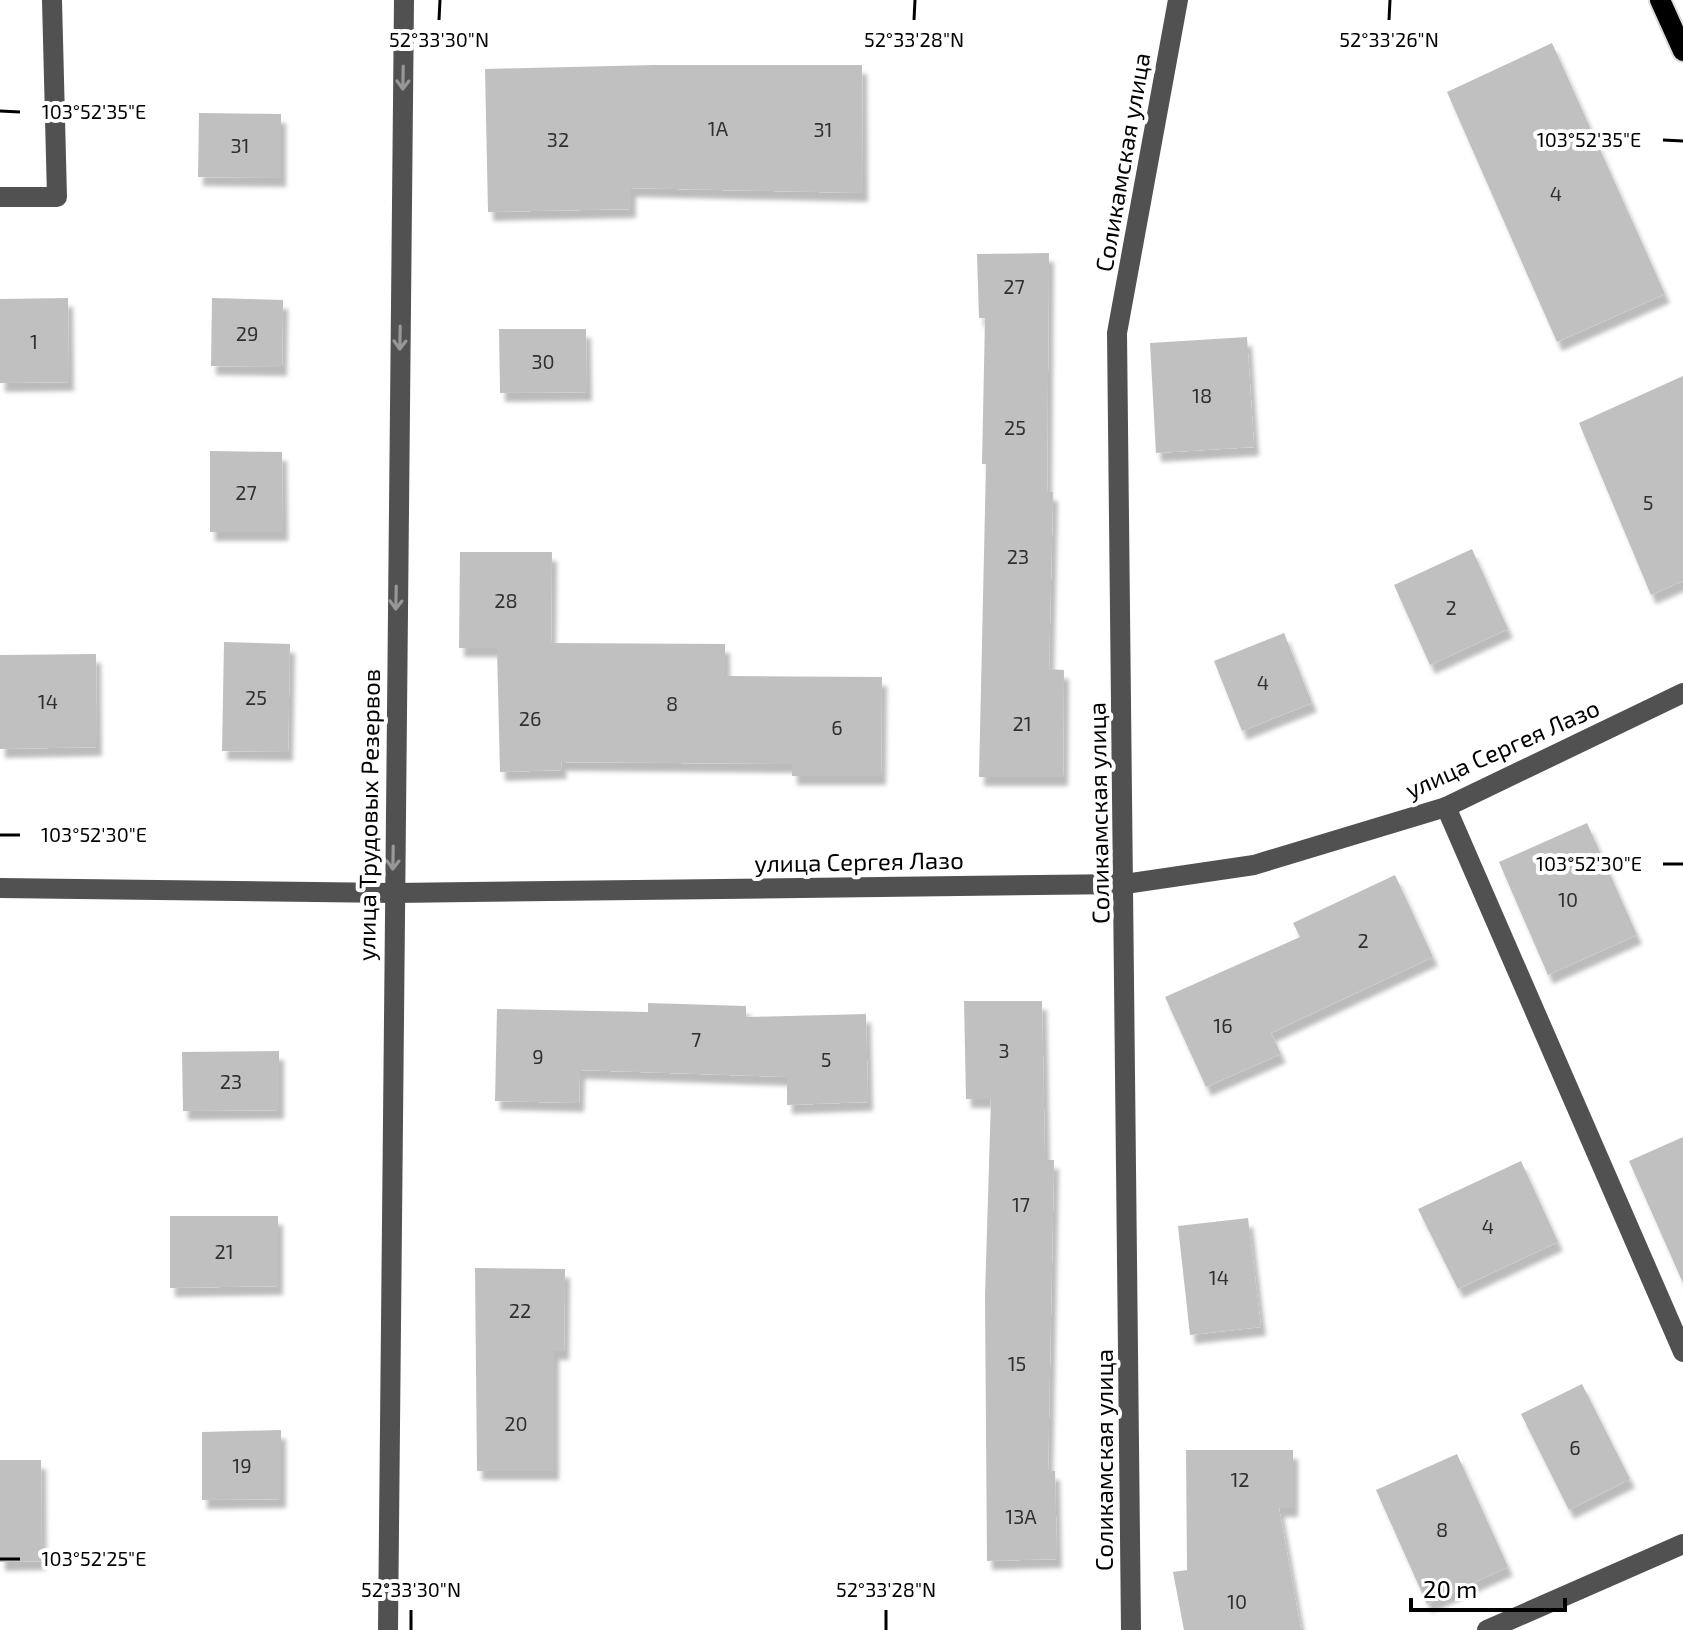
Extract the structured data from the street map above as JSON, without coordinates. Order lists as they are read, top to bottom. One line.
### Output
{"streets":{"street":["Соликамская улица","улица Сергея Лазо","улица Трудовых Резервов"]},"crossings":[["Соликамская улица","улица Сергея Лазо"],["улица Сергея Лазо","улица Трудовых Резервов"]],"one_way":["улица Трудовых Резервов"],"house_numbers":["1А","31","32","31","4","27","29","1","30","18","25","27","5","23","28","2","4","25","14","8","26","21","6","10","2","16","7","3","9","5","23","17","4","21","14","22","15","20","6","19","12","13А","8","10"],"scale_bar":"20 m","coordinates":["52°33'30\"N","52°33'28\"N","52°33'26\"N","103°52'35\"E","103°52'30\"E","103°52'25\"E"]}
